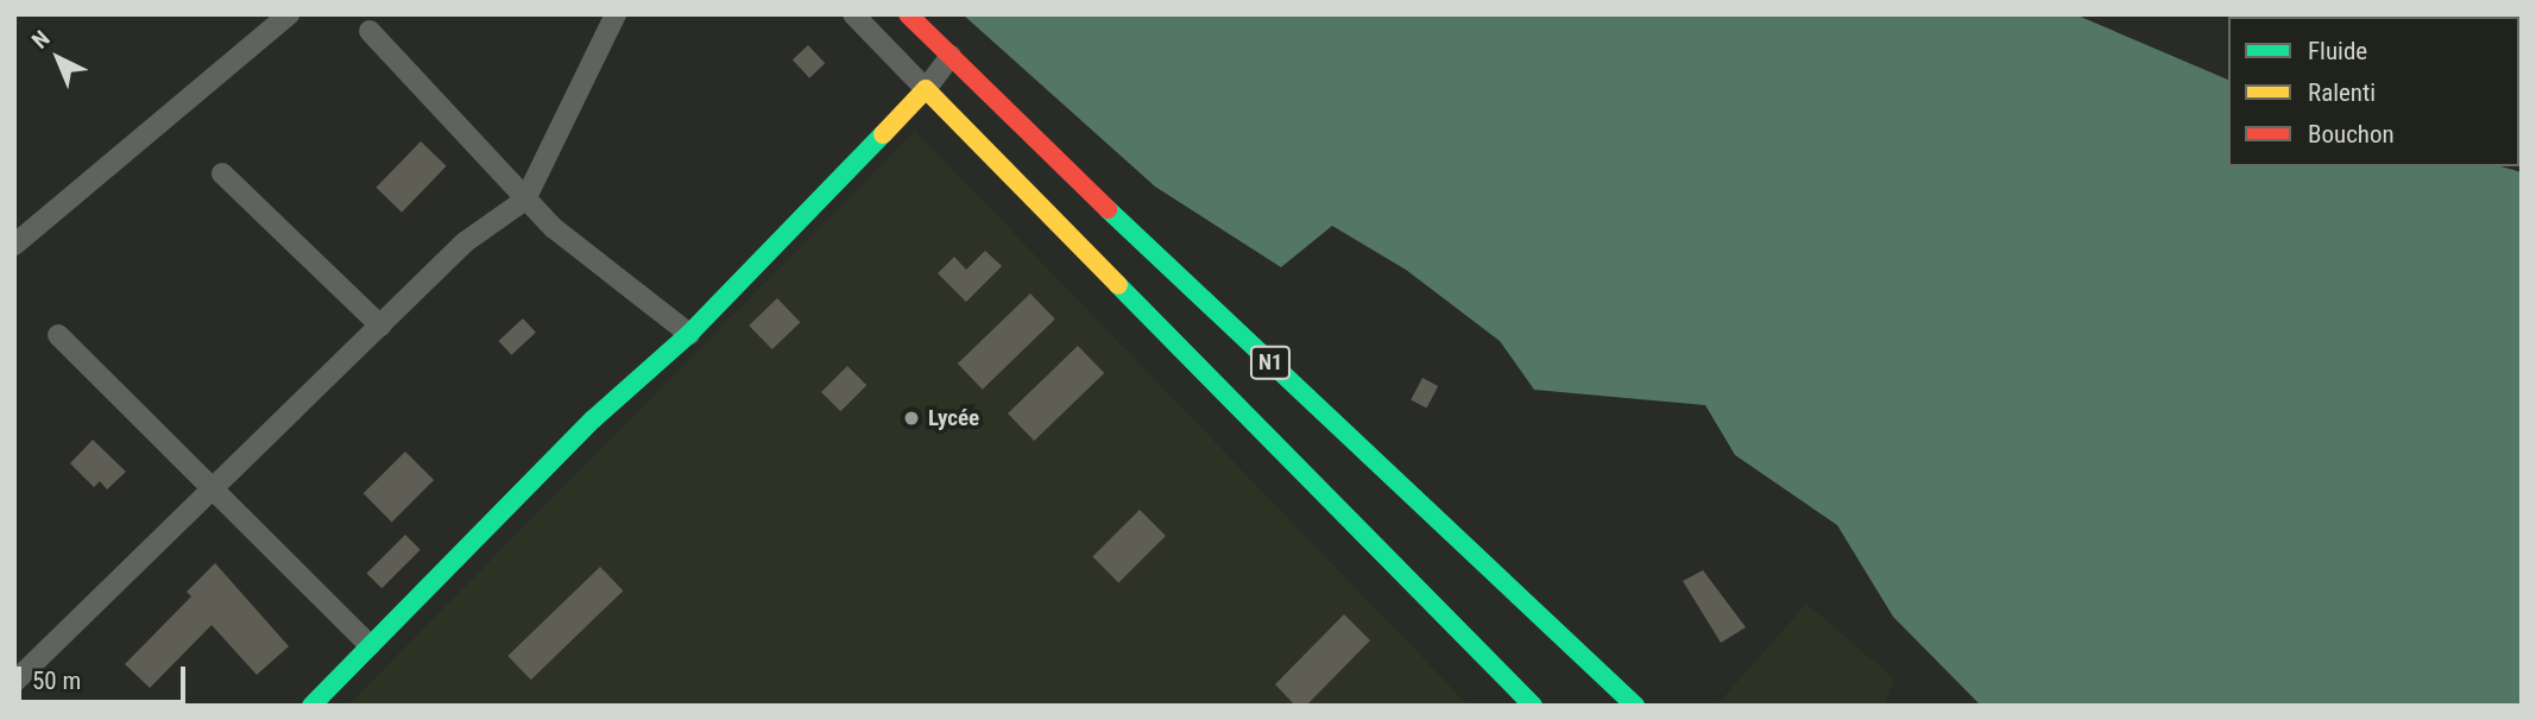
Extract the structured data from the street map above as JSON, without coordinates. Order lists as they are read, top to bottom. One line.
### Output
{"streets":{"main road":["N1"]},"places":["Lycée"],"legend":["Fluide","Ralenti","Bouchon"],"scale_bar":"50 m","north":"top left"}
